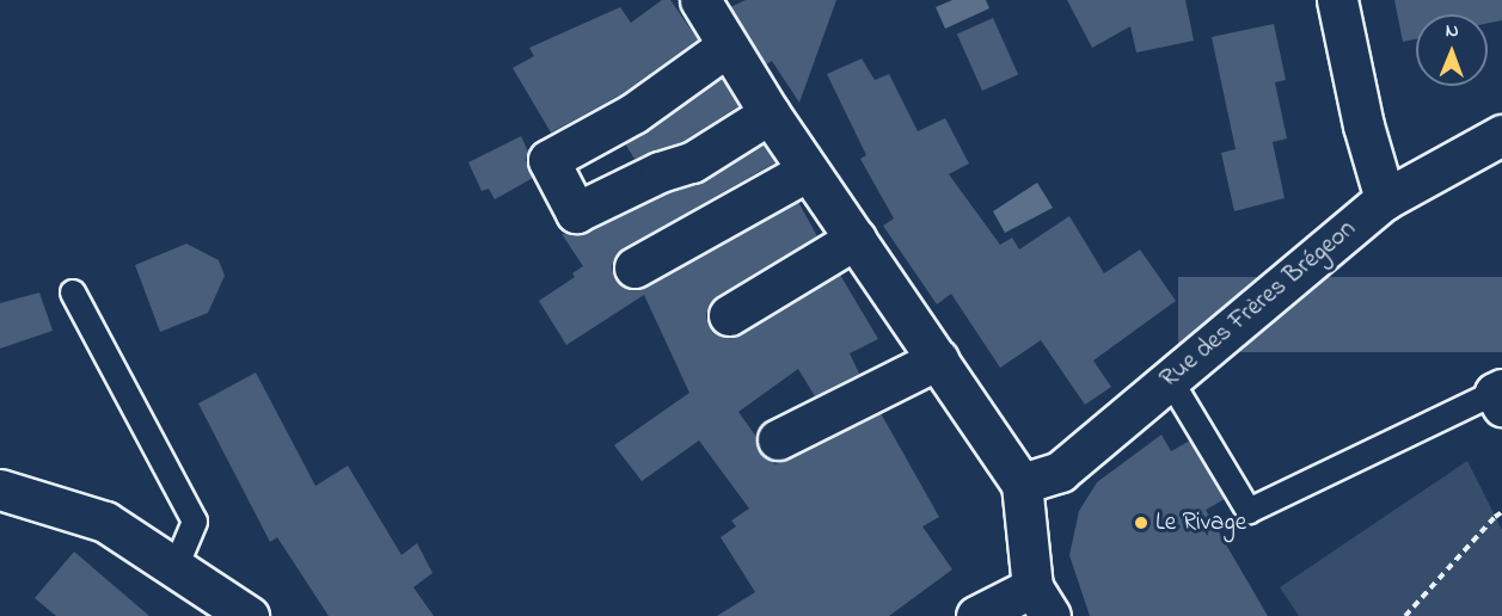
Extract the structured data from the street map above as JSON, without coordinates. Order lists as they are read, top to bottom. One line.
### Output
{"streets":{"street":["Rue des Frères Brégeon"]},"places":["Le Rivage"],"north":"top"}
